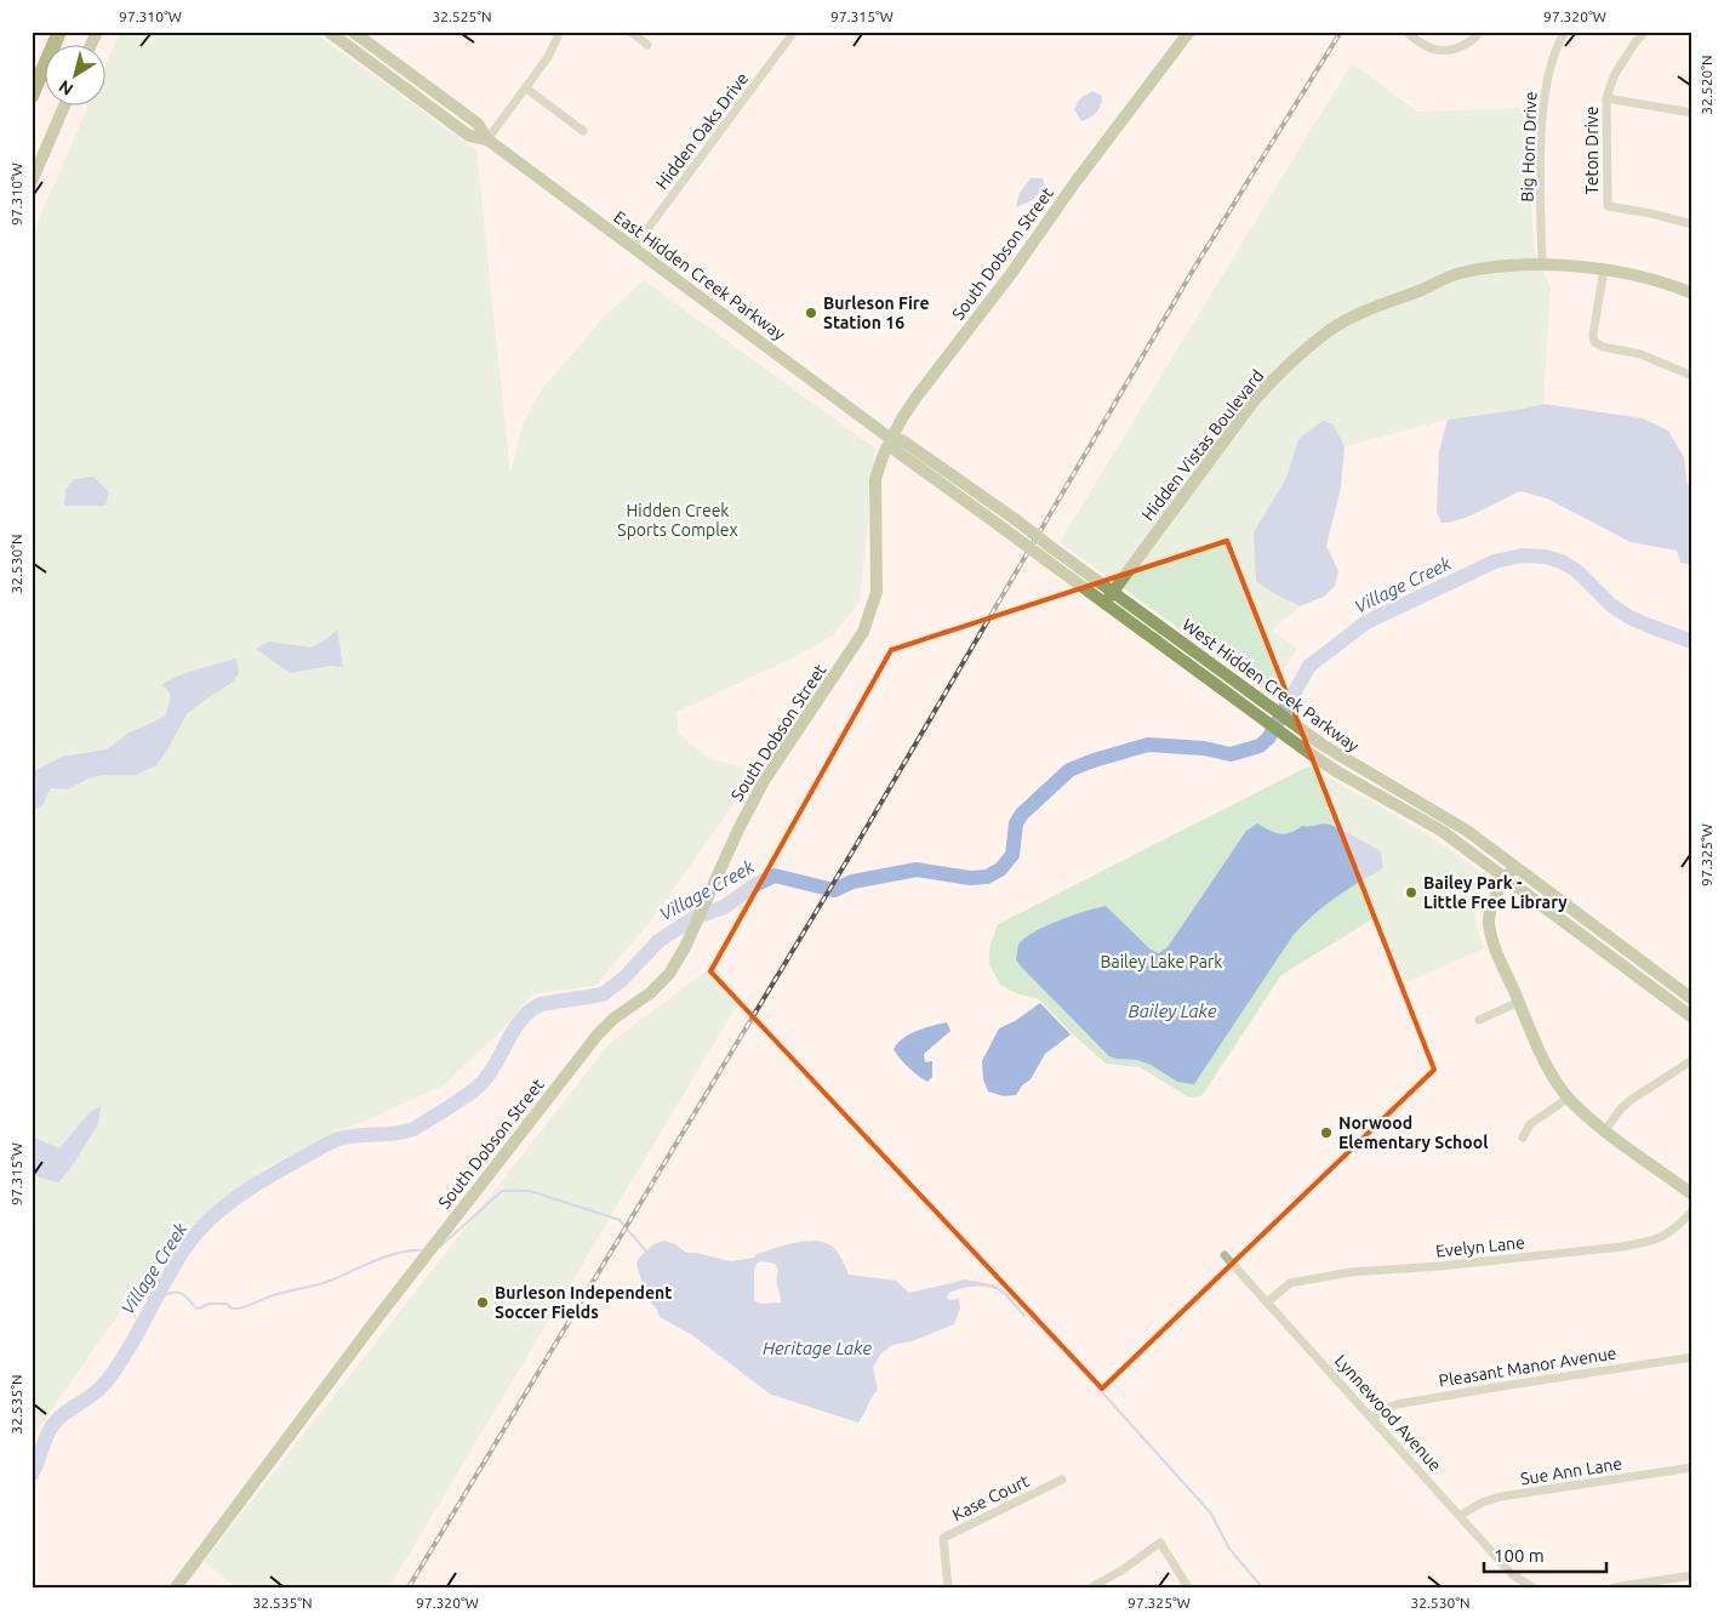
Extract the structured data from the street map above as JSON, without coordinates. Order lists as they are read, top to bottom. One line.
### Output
{"streets":{"street":["Hidden Oaks Drive","Big Horn Drive","Teton Drive","South Dobson Street","East Hidden Creek Parkway","Hidden Vistas Boulevard","West Hidden Creek Parkway","Evelyn Lane","Pleasant Manor Avenue","Lynnewood Avenue","Sue Ann Lane","Kase Court"]},"crossings":[["Hidden Oaks Drive","East Hidden Creek Parkway"],["Big Horn Drive","Hidden Vistas Boulevard"],["South Dobson Street","East Hidden Creek Parkway"],["South Dobson Street","West Hidden Creek Parkway"],["East Hidden Creek Parkway","West Hidden Creek Parkway"],["Hidden Vistas Boulevard","West Hidden Creek Parkway"],["Evelyn Lane","Lynnewood Avenue"],["Pleasant Manor Avenue","Lynnewood Avenue"],["Lynnewood Avenue","Sue Ann Lane"]],"water":["Village Creek","Bailey Lake","Heritage Lake"],"parks":["Hidden Creek Sports Complex","Bailey Lake Park"],"places":["Burleson Fire Station 16","Bailey Park - Little Free Library","Norwood Elementary School","Burleson Independent Soccer Fields"],"scale_bar":"100 m","north":"bottom left","coordinates":["97.310°W","32.525°N","97.315°W","97.320°W","32.520°N","32.530°N","97.325°W","32.535°N"]}
